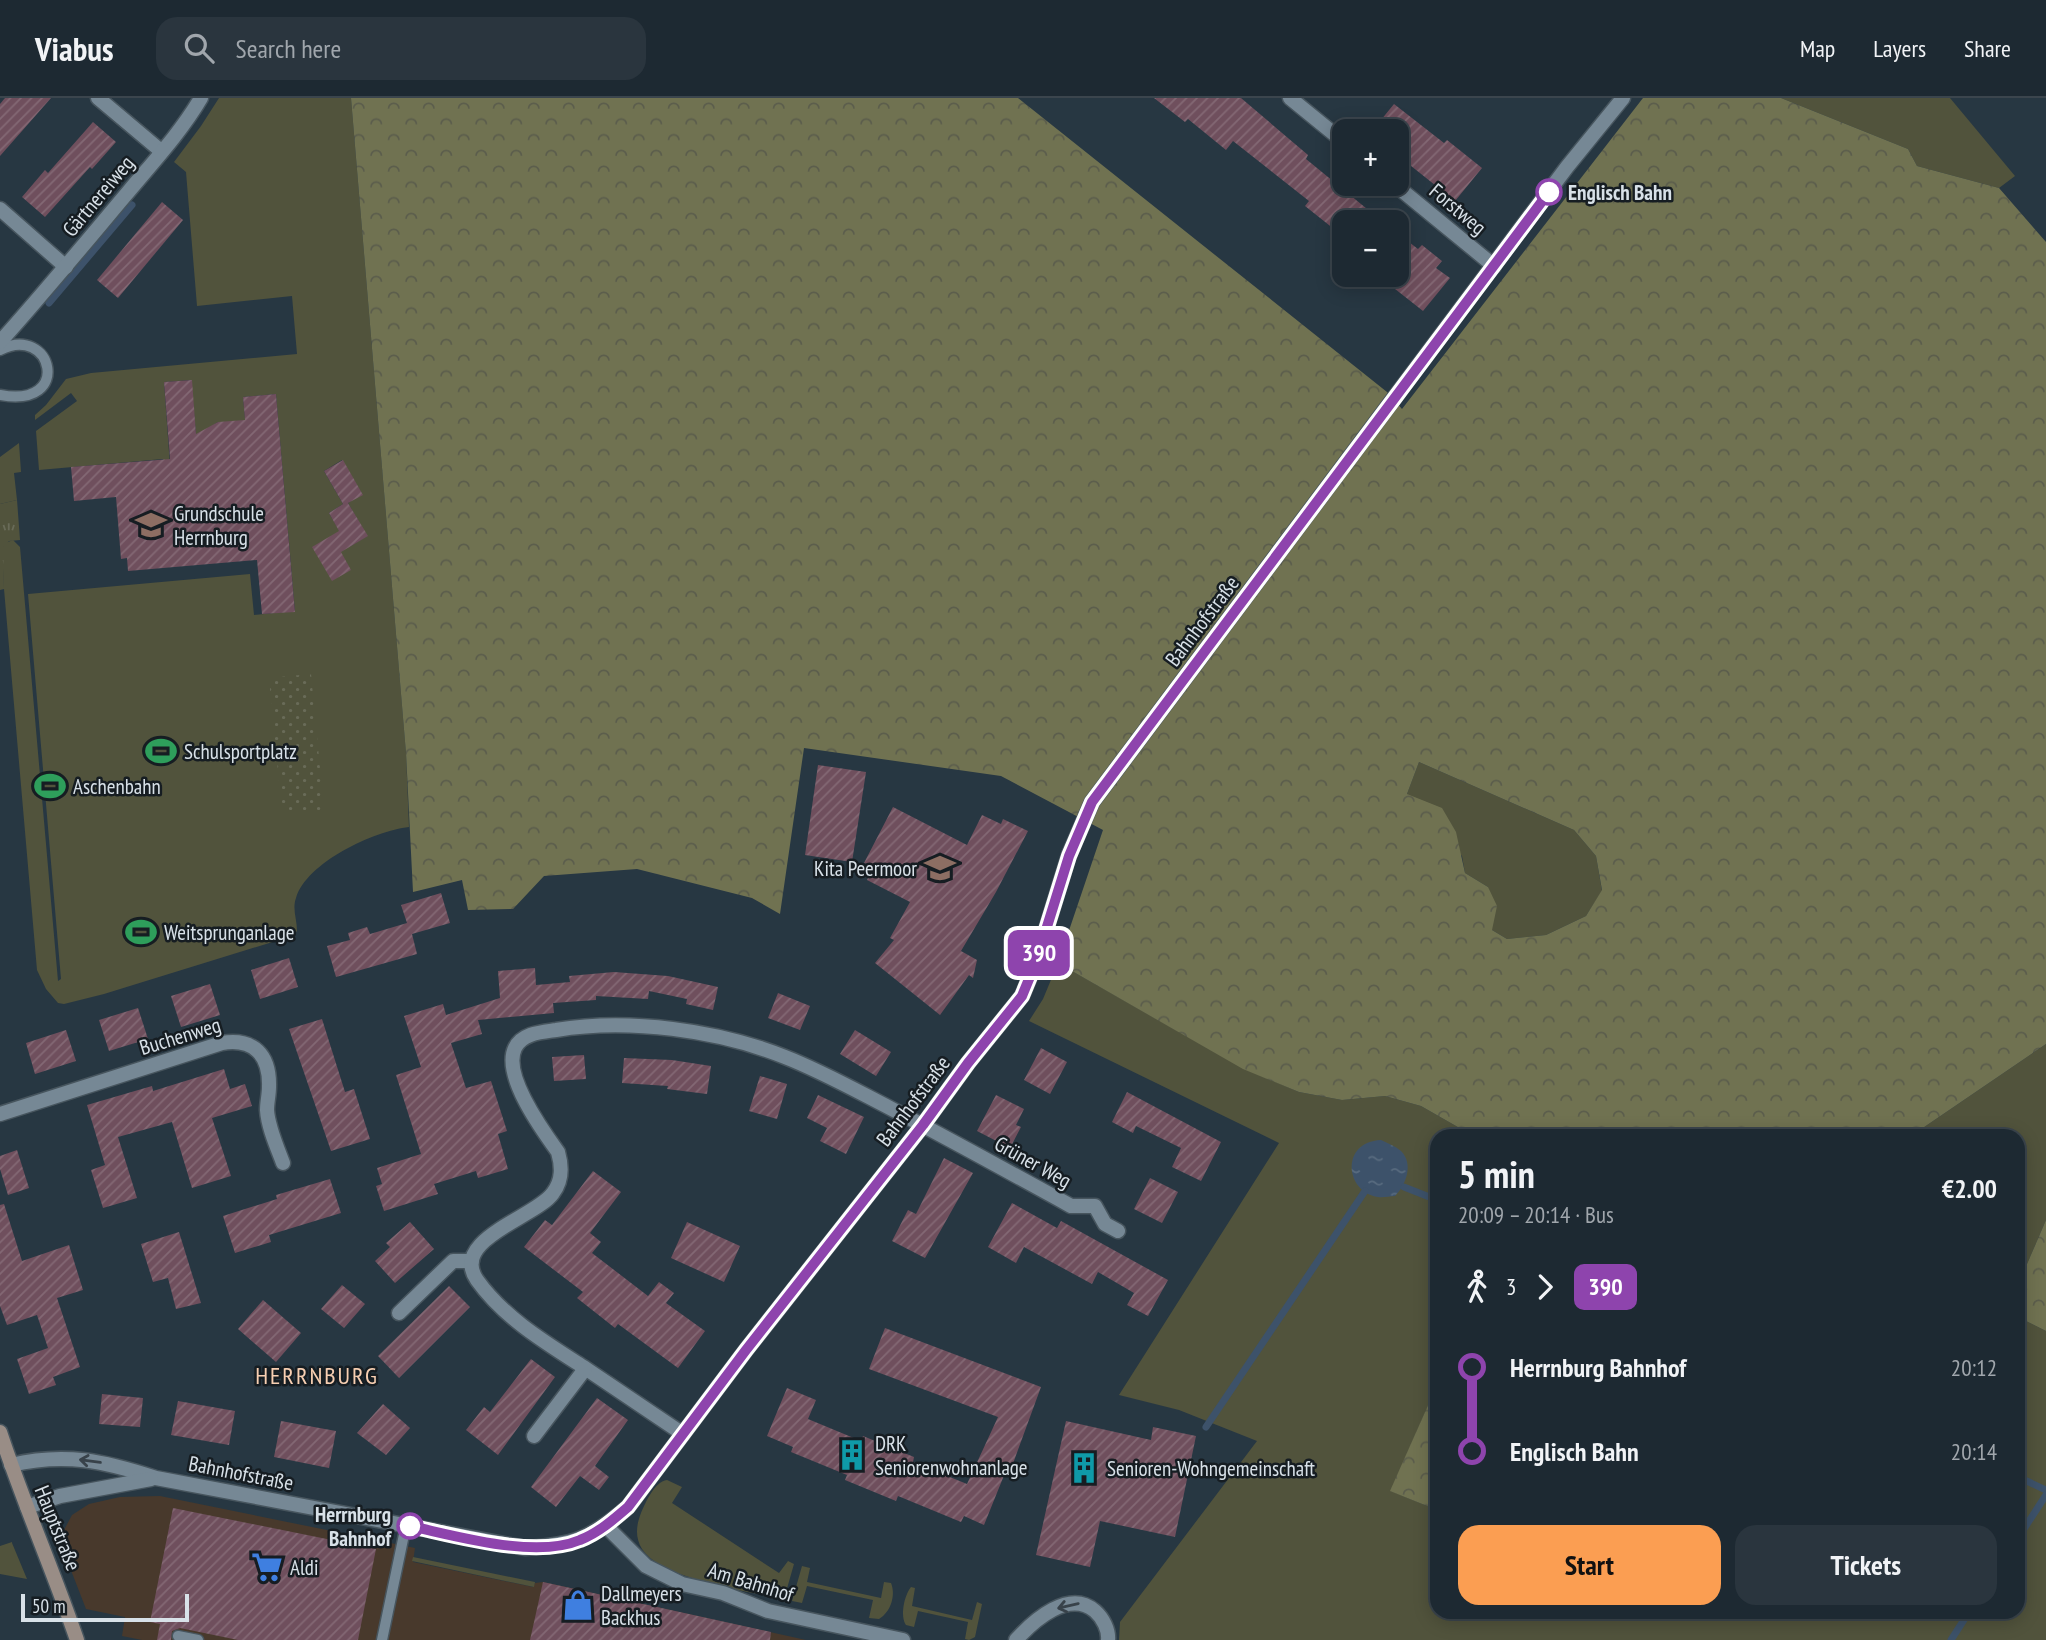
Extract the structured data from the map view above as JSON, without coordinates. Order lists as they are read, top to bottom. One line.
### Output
{"streets":{"main road":["Hauptstraße"],"street":["Gärtnereiweg","Forstweg","Bahnhofstraße","Buchenweg","Grüner Weg","Am Bahnhof"]},"crossings":[["Forstweg","Bahnhofstraße"],["Bahnhofstraße","Grüner Weg"],["Bahnhofstraße","Hauptstraße"],["Bahnhofstraße","Am Bahnhof"]],"districts":["HERRNBURG"],"places":{"other":["Englisch Bahn","Herrnburg Bahnhof"],"school or university":["Grundschule Herrnburg","Kita Peermoor"],"sports":["Schulsportplatz","Aschenbahn","Weitsprunganlage"],"building":["DRK Seniorenwohnanlage","Senioren-Wohngemeinschaft"],"supermarket":["Aldi"],"shop":["Dallmeyers Backhus"]},"lines":["bus line 390"],"scale_bar":"50 m","page":{"header":"Viabus","search":"Search here","nav":["Map","Layers","Share"],"on_map":"390","map_buttons":["+","−"],"heading":["5 min","20:09 – 20:14 · Bus","€2.00"],"legs":["3","390"],"list":[{"name":"Herrnburg Bahnhof","value":"20:12"},{"name":"Englisch Bahn","value":"20:14"}],"buttons":["Start","Tickets"],"scale":"50 m"}}
